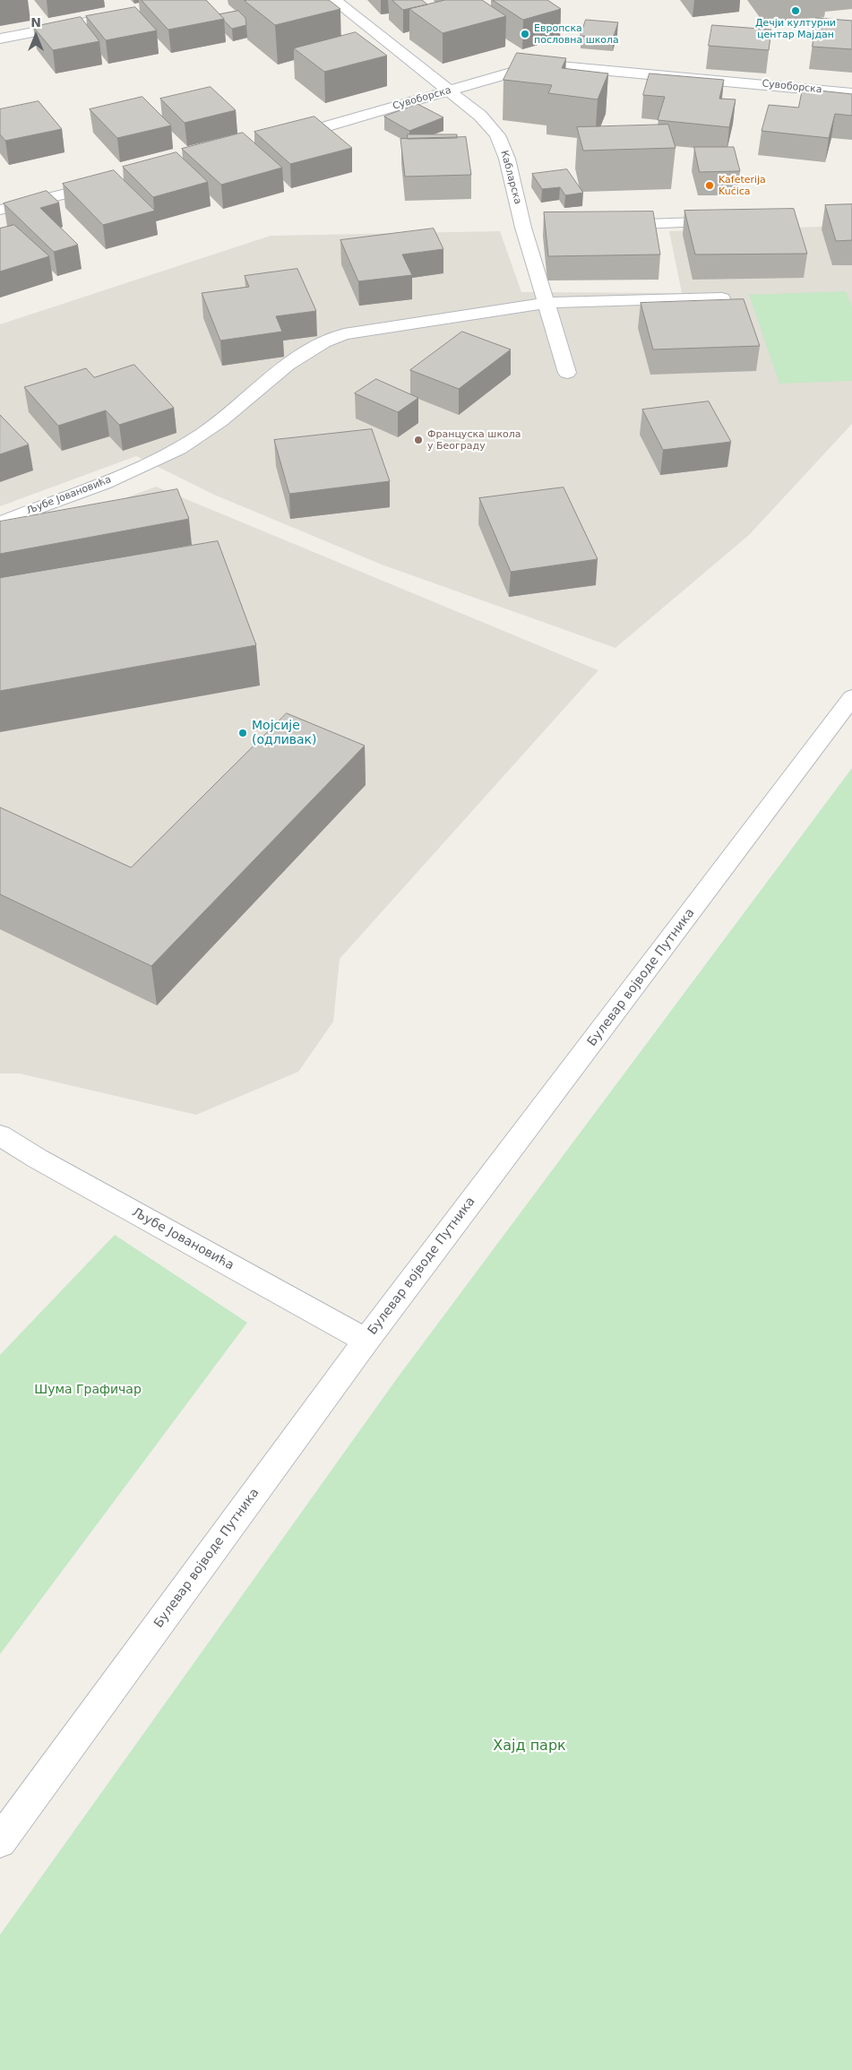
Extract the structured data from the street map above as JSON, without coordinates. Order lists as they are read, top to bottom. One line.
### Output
{"streets":{"street":["Сувоборска","Кабларска","Љубе Јовановића","Булевар војводе Путника"]},"crossings":[["Сувоборска","Кабларска"],["Кабларска","Љубе Јовановића"],["Љубе Јовановића","Булевар војводе Путника"]],"parks":["Шума Графичар","Хајд парк"],"places":["Дечји културни центар Мајдан","Европска пословна школа","Kafeterija Kućica","Француска школа у Београду","Мојсије (одливак)"],"north":"top"}
